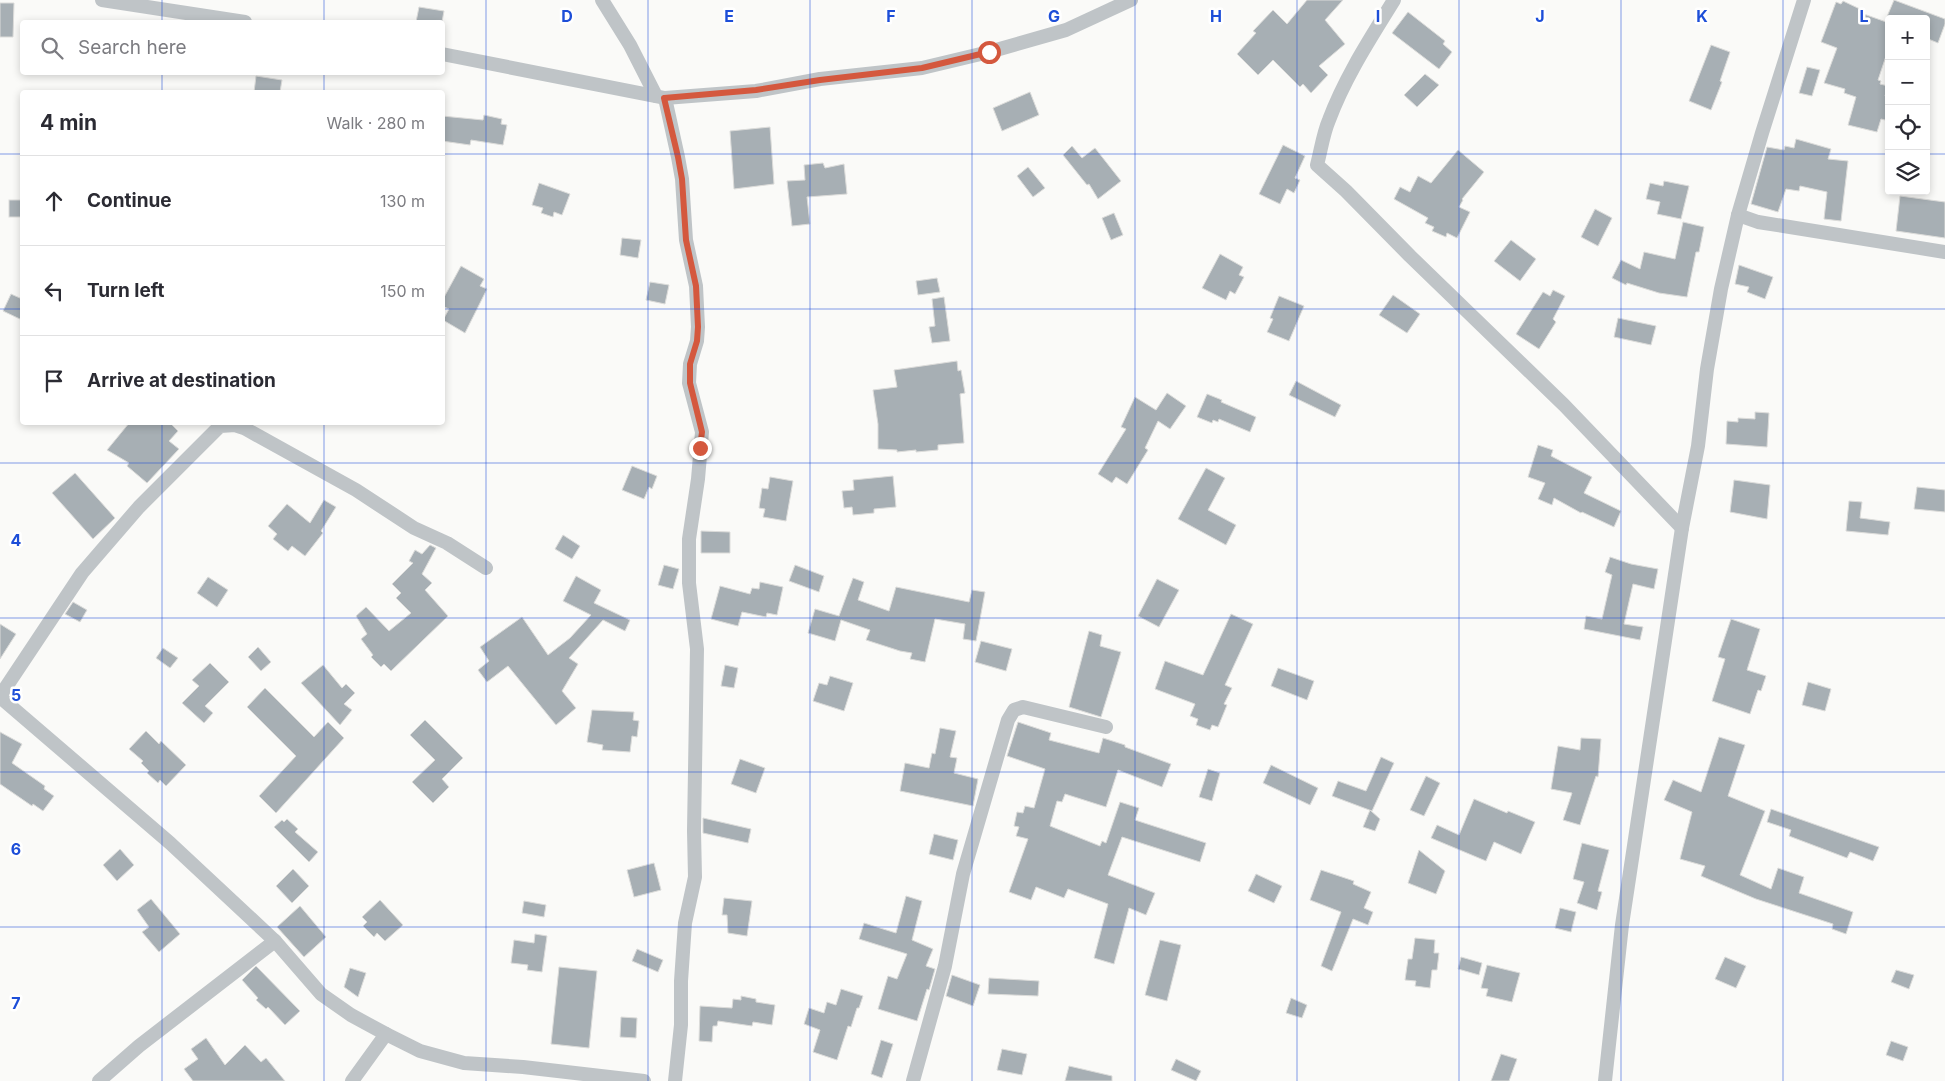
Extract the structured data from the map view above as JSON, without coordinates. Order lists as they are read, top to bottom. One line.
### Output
{"page":{"map_buttons":["+","−"],"search":"Search here","heading":["4 min","Walk · 280 m"],"list":[["Continue","130 m"],["Turn left","150 m"],"Arrive at destination"]},"grid":{"columns":["D","E","F","G","H","I","J","K","L"],"rows":["4","5","6","7"]}}
